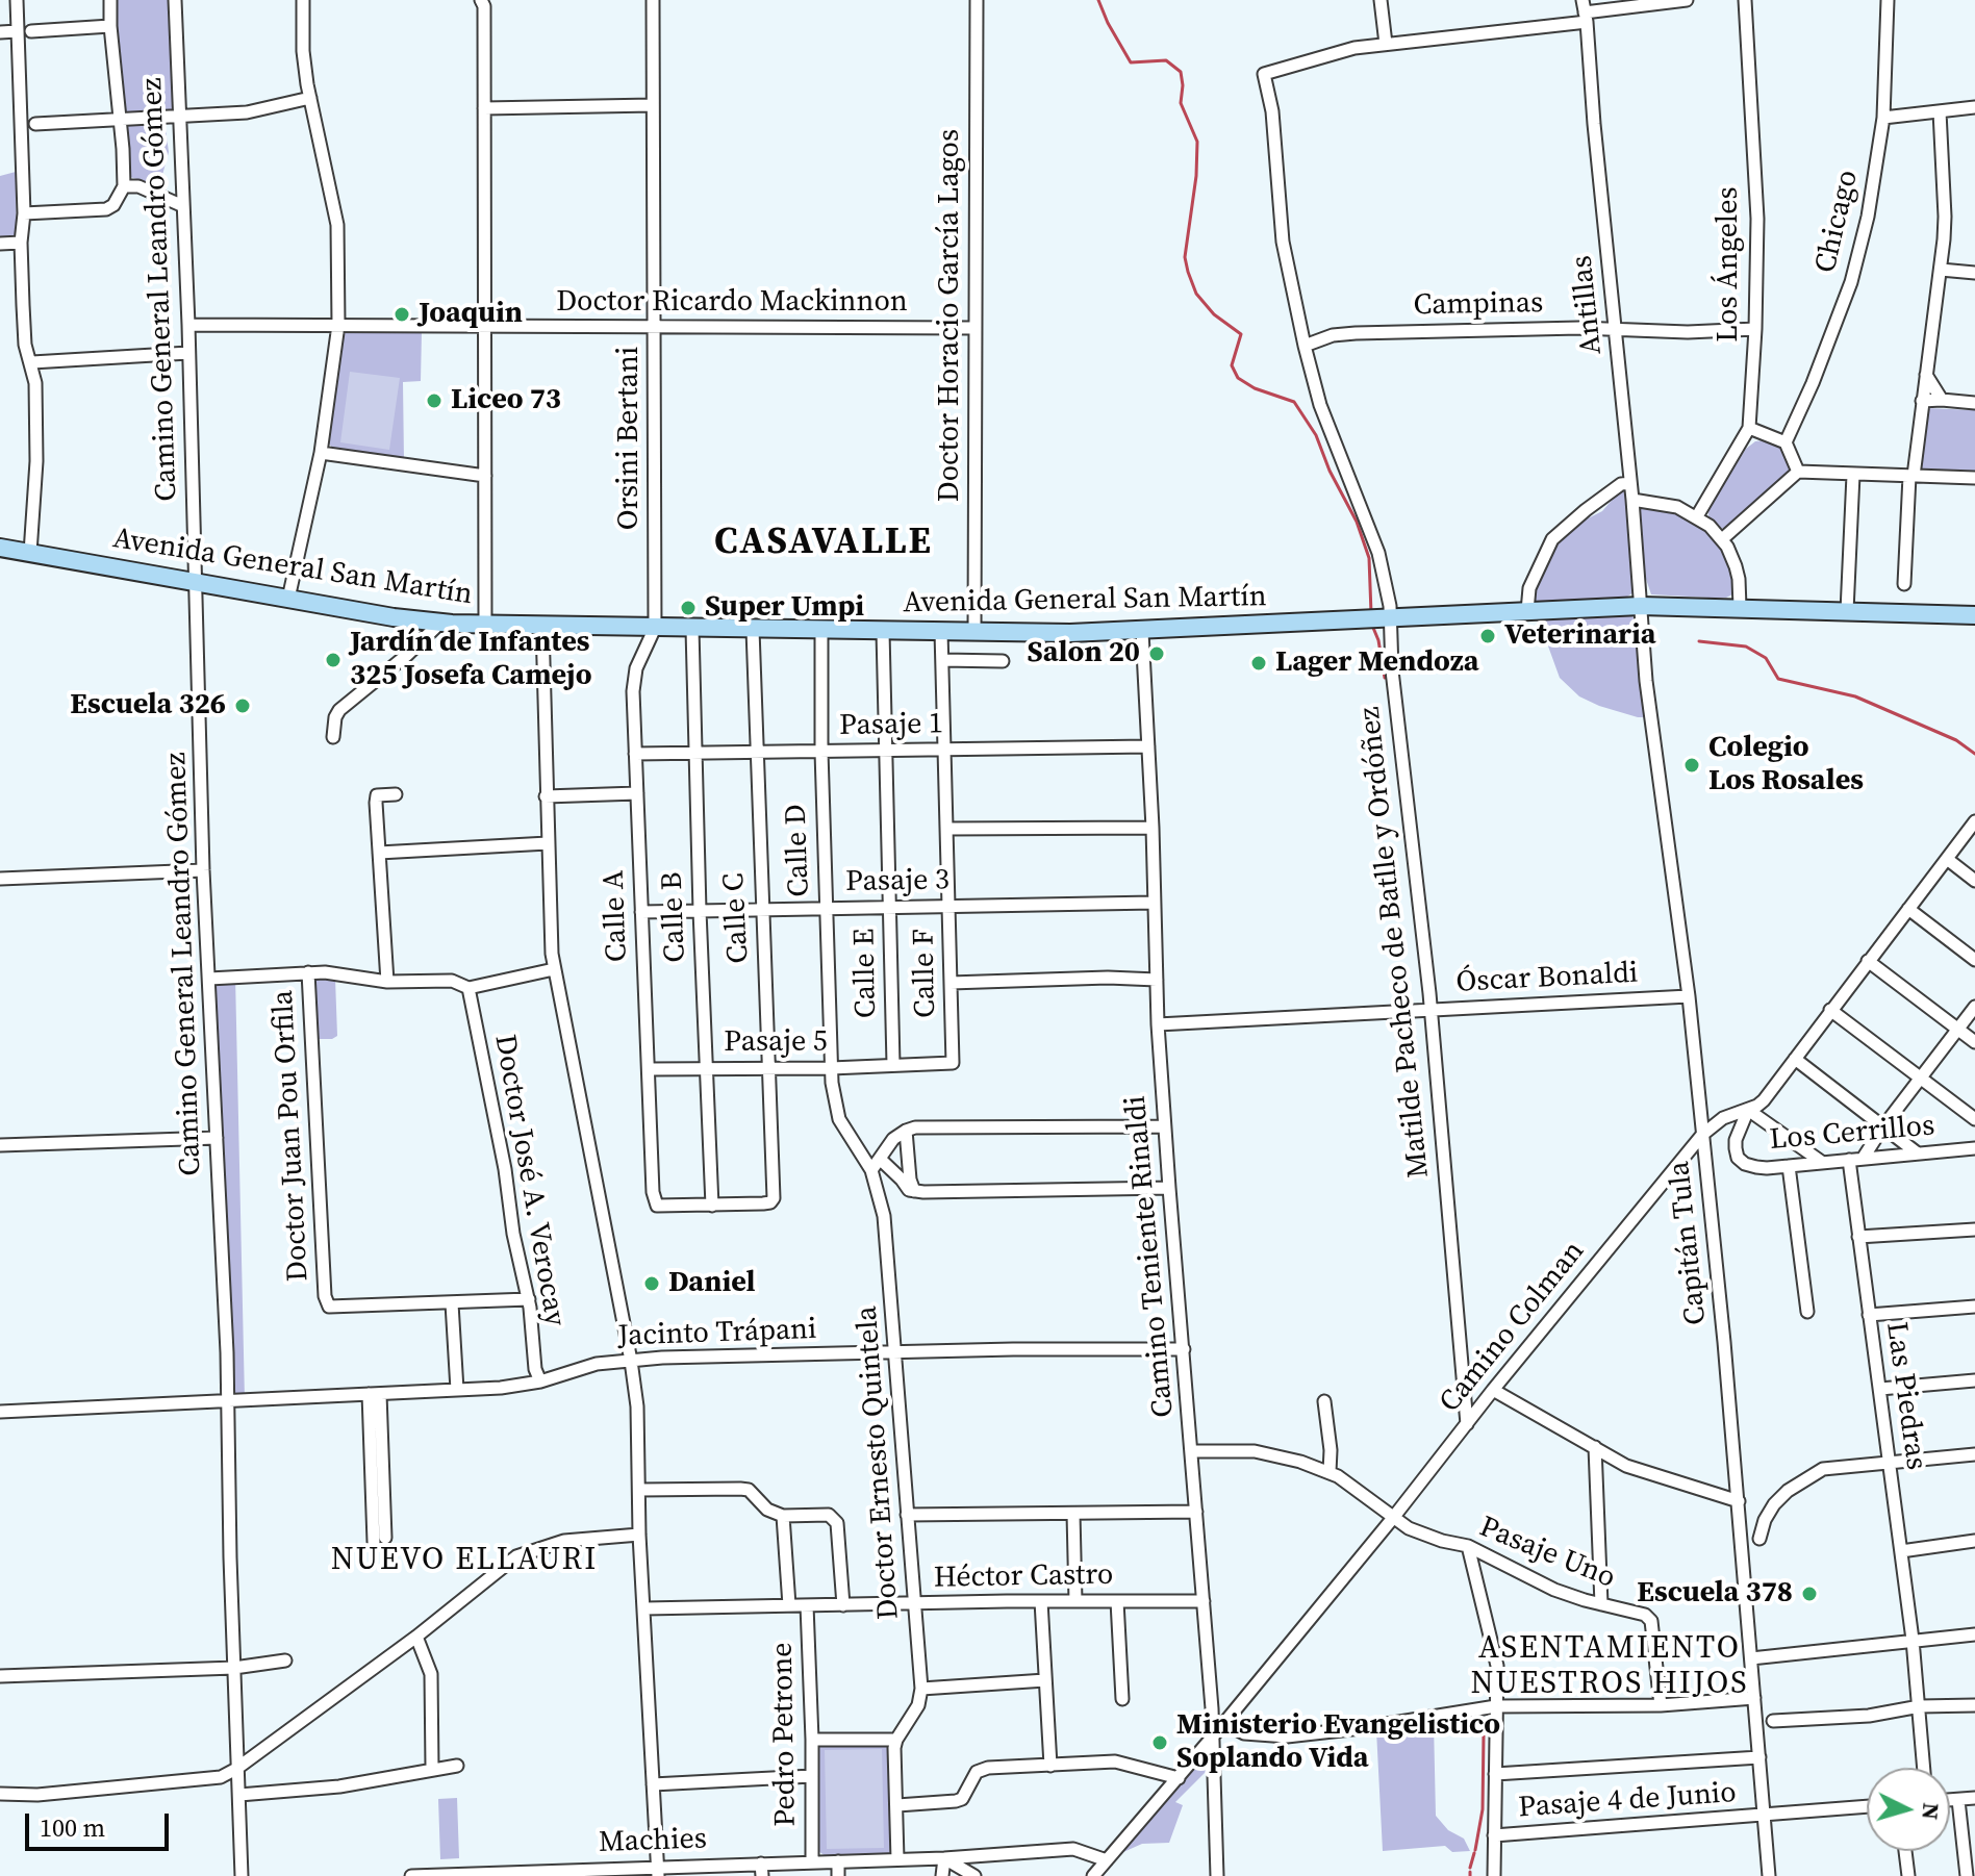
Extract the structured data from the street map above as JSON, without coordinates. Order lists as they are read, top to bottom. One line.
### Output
{"streets":{"main road":["Avenida General San Martín"],"street":["Chicago","Los Ángeles","Camino General Leandro Gómez","Doctor Ricardo Mackinnon","Campinas","Antillas","Doctor Horacio García Lagos","Orsini Bertani","Pasaje 1","Calle D","Pasaje 3","Calle A","Calle B","Calle C","Matilde Pacheco de Batlle y Ordóñez","Calle E","Calle F","Óscar Bonaldi","Pasaje 5","Los Cerrillos","Doctor Juan Pou Orfila","Doctor José A. Verocay","Capitán Tula","Camino Teniente Rinaldi","Camino Colman","Jacinto Trápani","Las Piedras","Doctor Ernesto Quintela","Pasaje Uno","Héctor Castro","Pedro Petrone","Pasaje 4 de Junio","Machies"]},"crossings":[["Los Ángeles","Campinas"],["Camino General Leandro Gómez","Doctor Ricardo Mackinnon"],["Camino General Leandro Gómez","Avenida General San Martín"],["Camino General Leandro Gómez","Jacinto Trápani"],["Doctor Ricardo Mackinnon","Doctor Horacio García Lagos"],["Doctor Ricardo Mackinnon","Orsini Bertani"],["Campinas","Antillas"],["Campinas","Matilde Pacheco de Batlle y Ordóñez"],["Antillas","Avenida General San Martín"],["Antillas","Capitán Tula"],["Doctor Horacio García Lagos","Avenida General San Martín"],["Orsini Bertani","Avenida General San Martín"],["Orsini Bertani","Calle A"],["Avenida General San Martín","Calle D"],["Avenida General San Martín","Calle A"],["Avenida General San Martín","Calle B"],["Avenida General San Martín","Calle C"],["Avenida General San Martín","Matilde Pacheco de Batlle y Ordóñez"],["Avenida General San Martín","Calle E"],["Avenida General San Martín","Calle F"],["Avenida General San Martín","Capitán Tula"],["Avenida General San Martín","Camino Teniente Rinaldi"],["Pasaje 1","Calle D"],["Pasaje 1","Calle A"],["Pasaje 1","Calle B"],["Pasaje 1","Calle C"],["Pasaje 1","Calle E"],["Pasaje 1","Calle F"],["Pasaje 1","Camino Teniente Rinaldi"],["Calle D","Pasaje 3"],["Calle D","Pasaje 5"],["Calle D","Doctor Ernesto Quintela"],["Pasaje 3","Calle A"],["Pasaje 3","Calle B"],["Pasaje 3","Calle C"],["Pasaje 3","Calle E"],["Pasaje 3","Calle F"],["Pasaje 3","Camino Teniente Rinaldi"],["Calle A","Calle B"],["Calle A","Calle C"],["Calle A","Pasaje 5"],["Calle B","Calle C"],["Calle B","Pasaje 5"],["Calle C","Pasaje 5"],["Matilde Pacheco de Batlle y Ordóñez","Óscar Bonaldi"],["Matilde Pacheco de Batlle y Ordóñez","Camino Colman"],["Calle E","Pasaje 5"],["Calle F","Pasaje 5"],["Óscar Bonaldi","Capitán Tula"],["Óscar Bonaldi","Camino Teniente Rinaldi"],["Pasaje 5","Doctor Ernesto Quintela"],["Los Cerrillos","Camino Colman"],["Los Cerrillos","Las Piedras"],["Doctor José A. Verocay","Jacinto Trápani"],["Capitán Tula","Camino Colman"],["Capitán Tula","Pasaje 4 de Junio"],["Camino Teniente Rinaldi","Camino Colman"],["Camino Teniente Rinaldi","Jacinto Trápani"],["Camino Teniente Rinaldi","Pasaje Uno"],["Camino Teniente Rinaldi","Héctor Castro"],["Camino Colman","Pasaje Uno"],["Camino Colman","Machies"],["Jacinto Trápani","Doctor Ernesto Quintela"],["Doctor Ernesto Quintela","Héctor Castro"],["Héctor Castro","Pedro Petrone"],["Pedro Petrone","Machies"]],"districts":["CASAVALLE","NUEVO ELLAURI","ASENTAMIENTO NUESTROS HIJOS"],"places":["Joaquin","Liceo 73","Super Umpi","Veterinaria","Salon 20","Jardín de Infantes 325 Josefa Camejo","Lager Mendoza","Escuela 326","Colegio Los Rosales","Daniel","Escuela 378","Ministerio Evangelistico Soplando Vida"],"scale_bar":"100 m","north":"right"}
